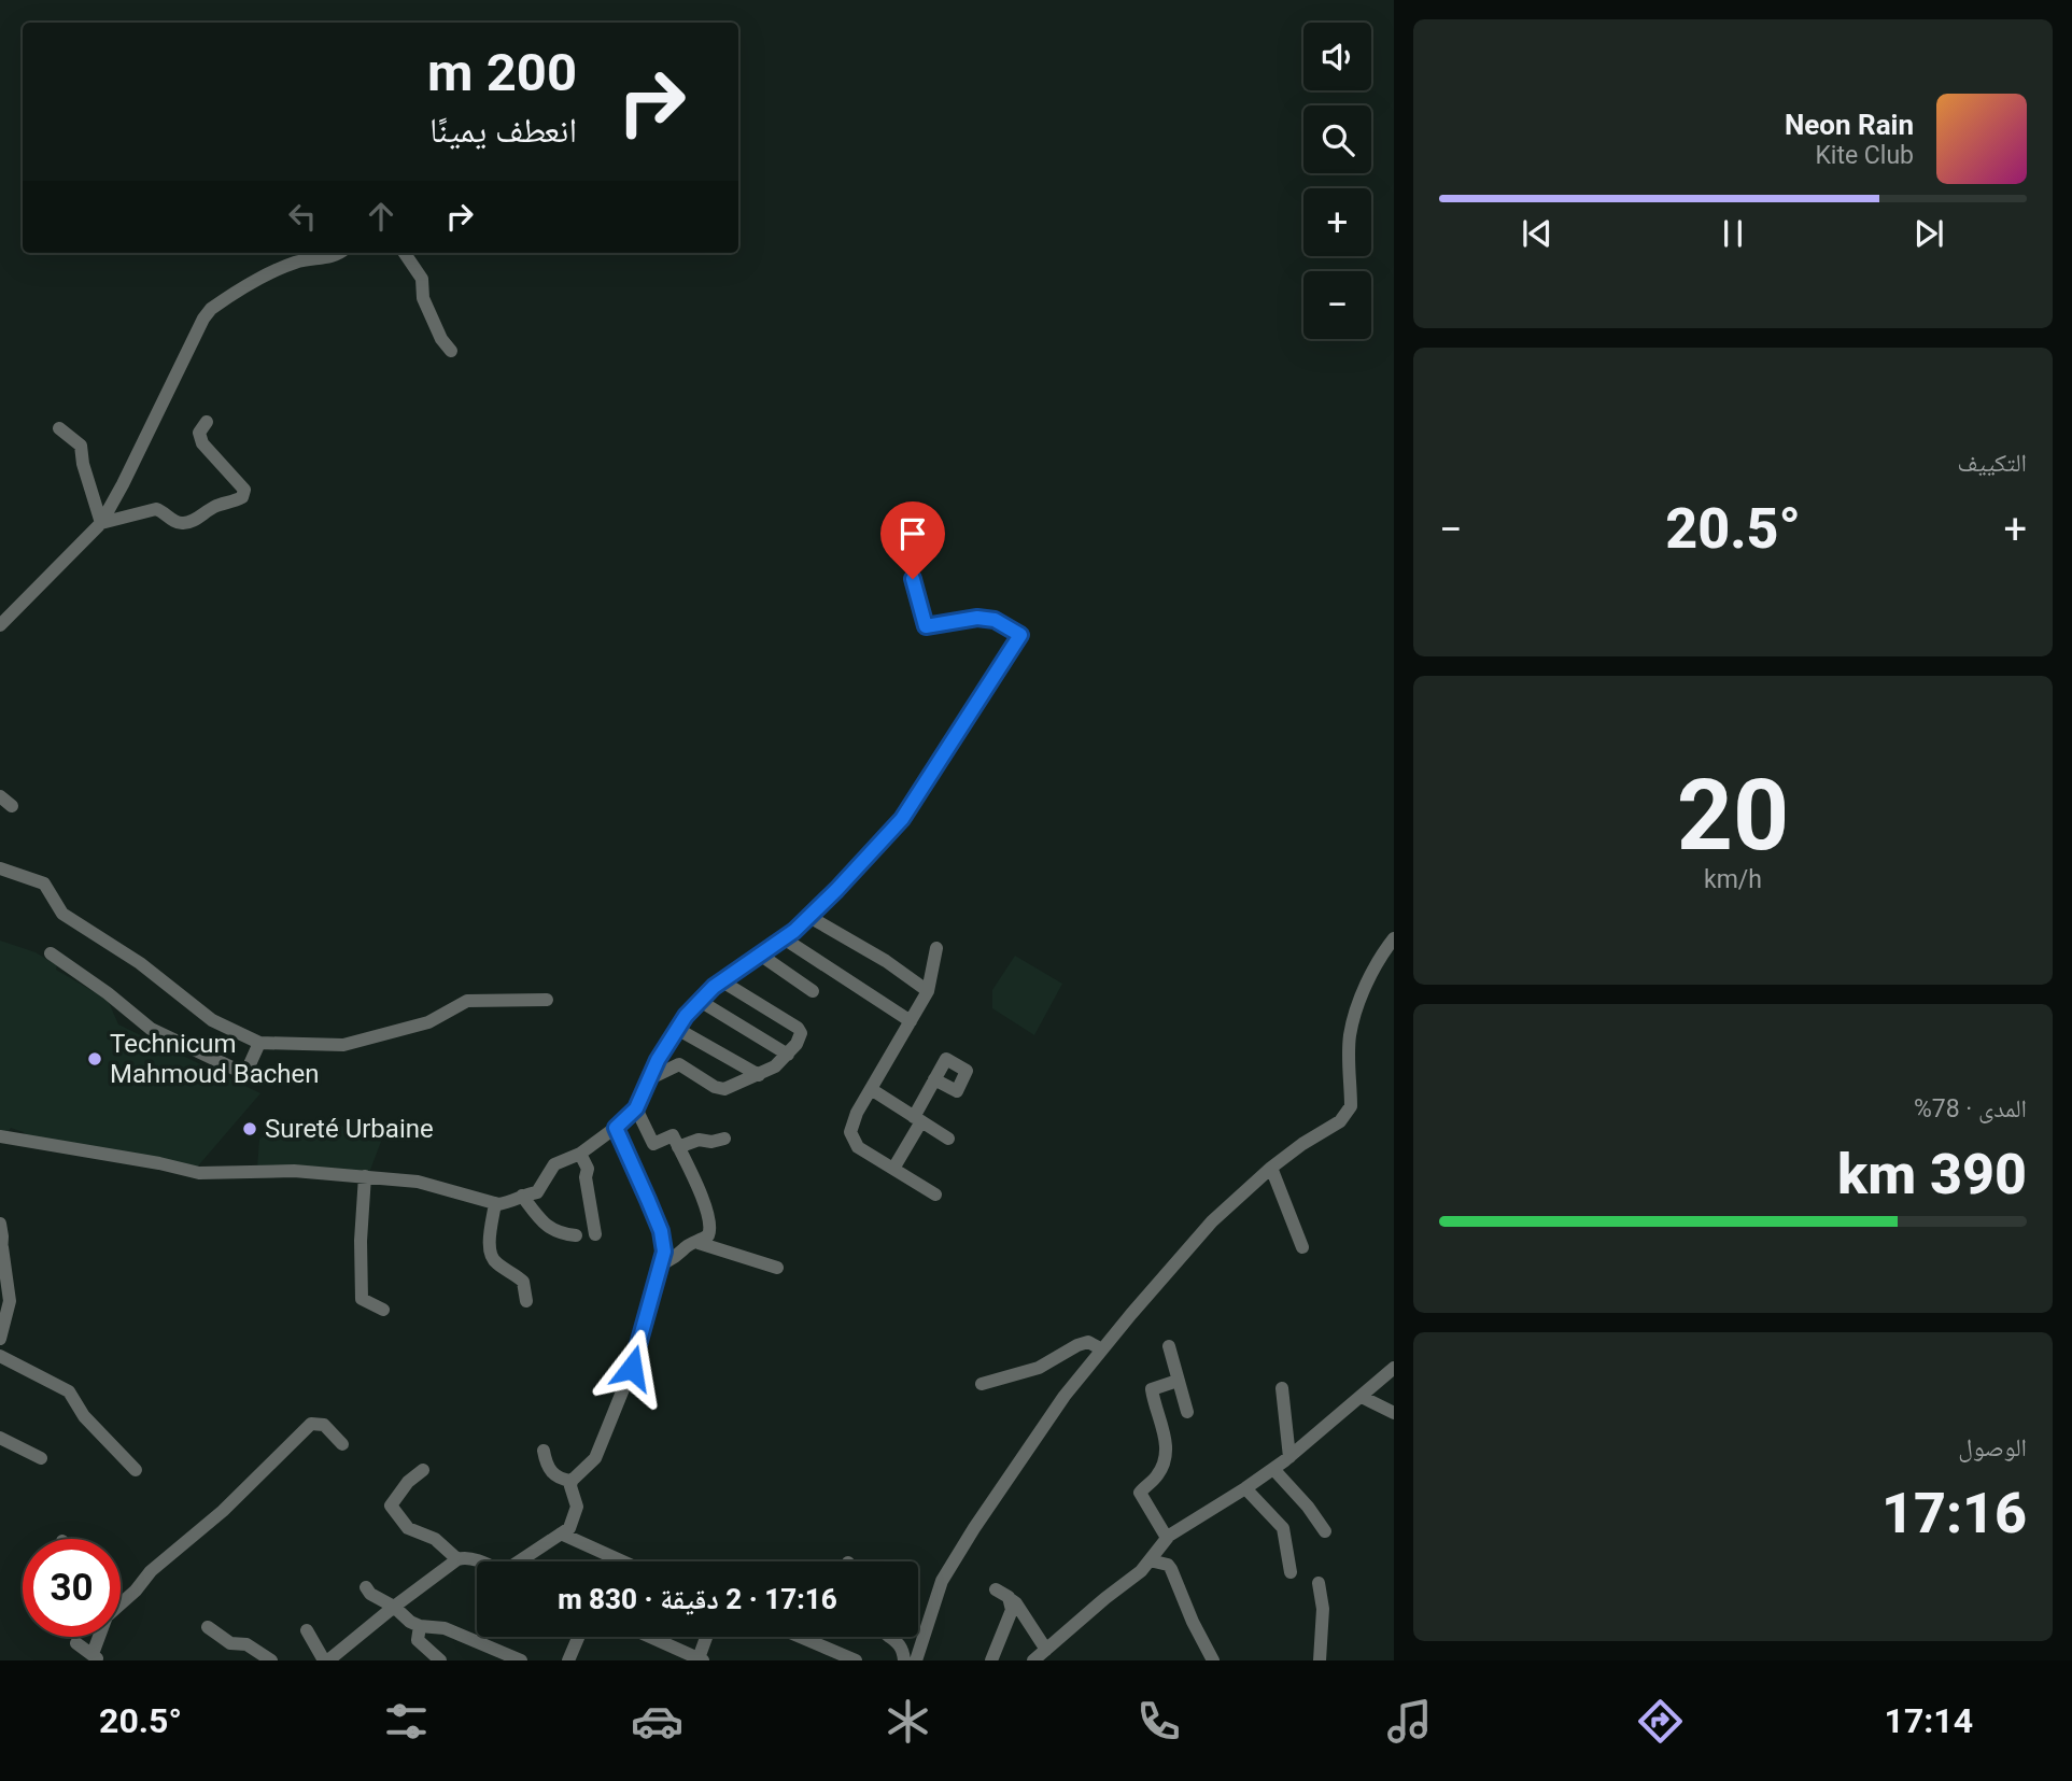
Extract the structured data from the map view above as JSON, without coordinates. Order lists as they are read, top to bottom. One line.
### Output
{"places":["Technicum Mahmoud Bachen","Sureté Urbaine"],"page":{"map_buttons":["+","−"],"turn":["200 m","انعطف يمينًا"],"song":["Neon Rain","Kite Club"],"tile":["التكييف",["20","km/h"],["المدى · 78%","390 km"],["الوصول","17:16"]],"heat":["−","20.5°","+"],"limit":"30","trip":"17:16 · 2 دقيقة · 830 m","tabs":["17:14","20.5°"]}}
